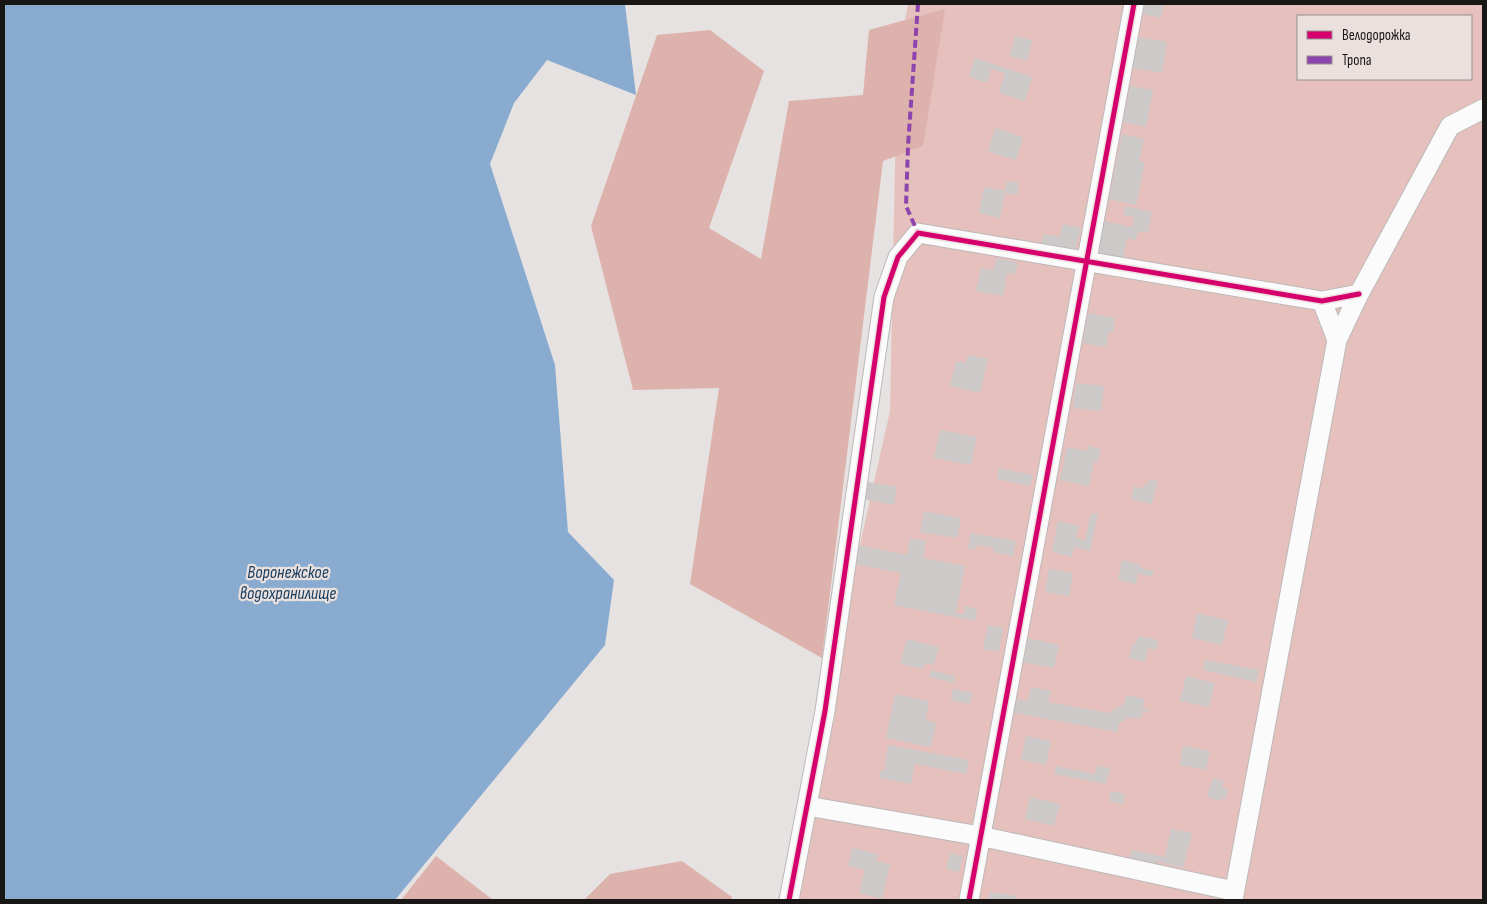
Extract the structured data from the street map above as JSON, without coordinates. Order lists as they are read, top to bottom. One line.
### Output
{"water":["Воронежское водохранилище"],"legend":["Велодорожка","Тропа"]}
